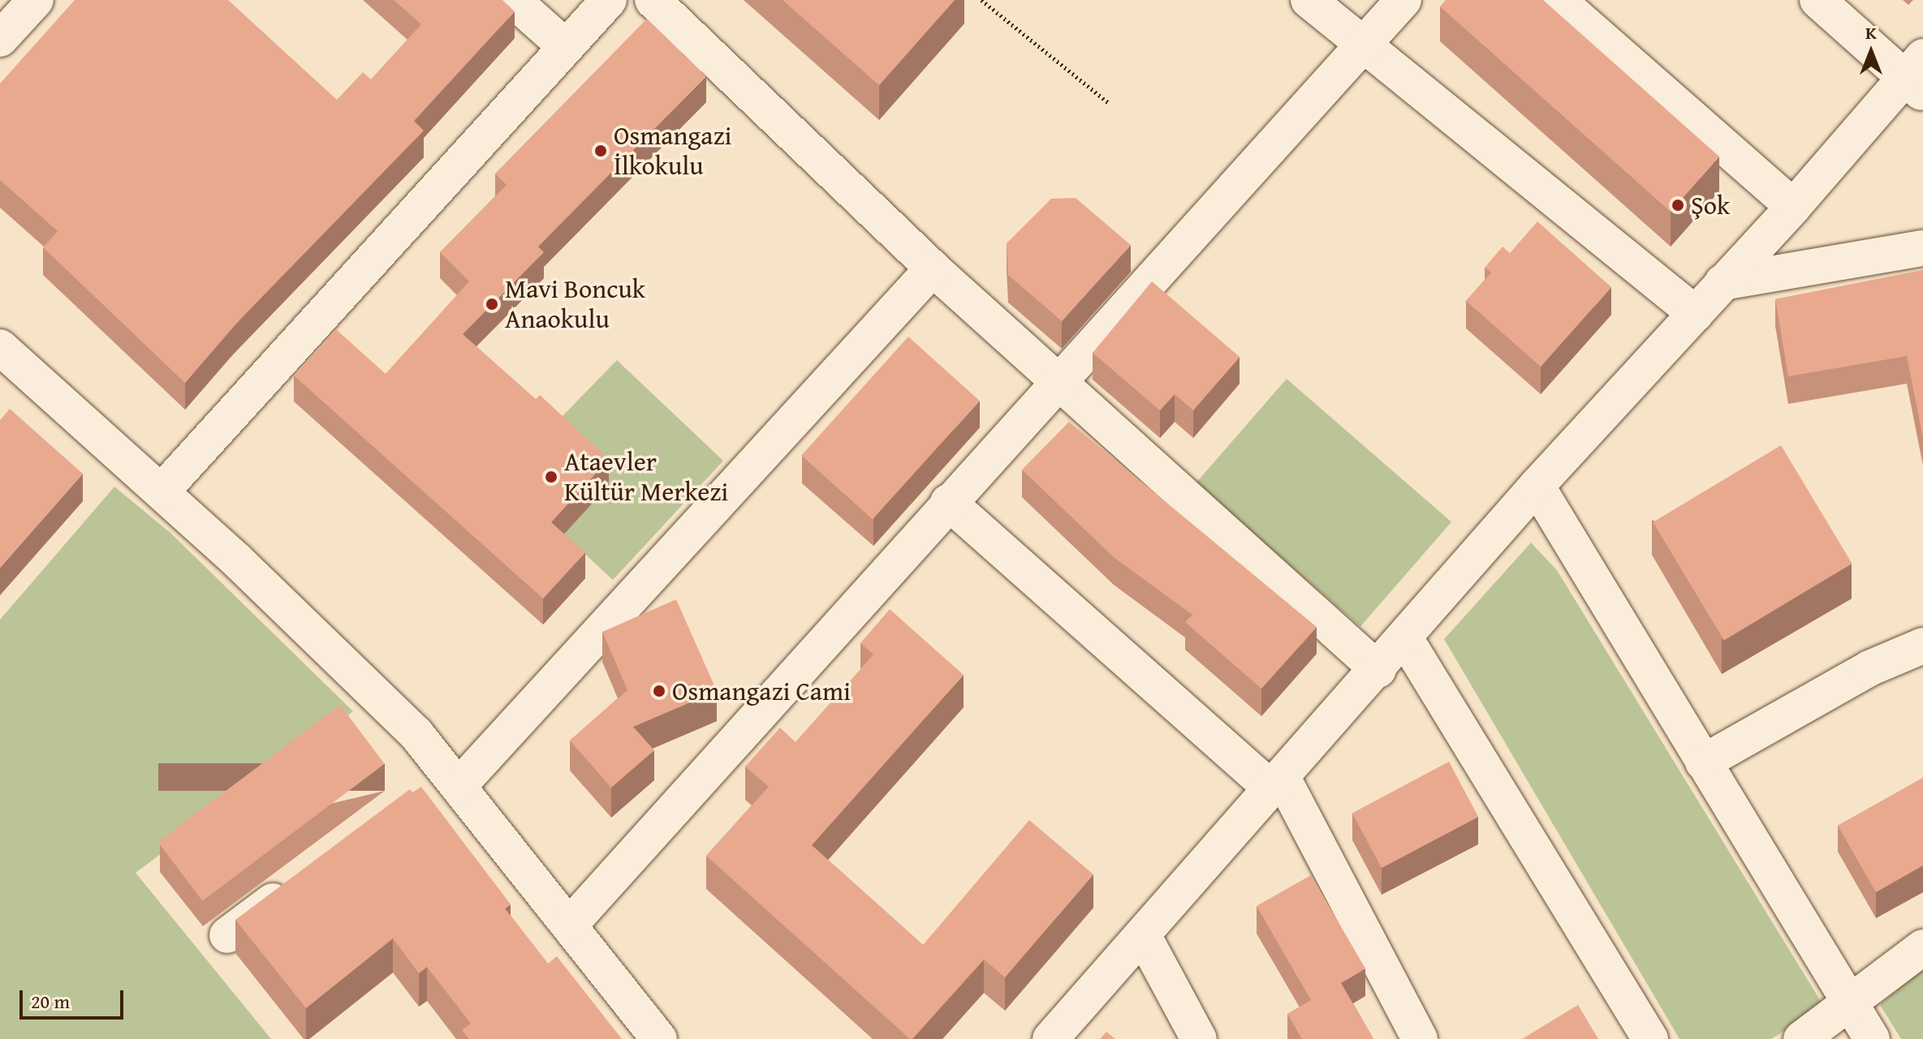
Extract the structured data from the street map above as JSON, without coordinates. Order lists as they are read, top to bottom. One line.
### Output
{"places":["Osmangazi İlkokulu","Şok","Mavi Boncuk Anaokulu","Ataevler Kültür Merkezi","Osmangazi Cami"],"scale_bar":"20 m","north":"top"}
